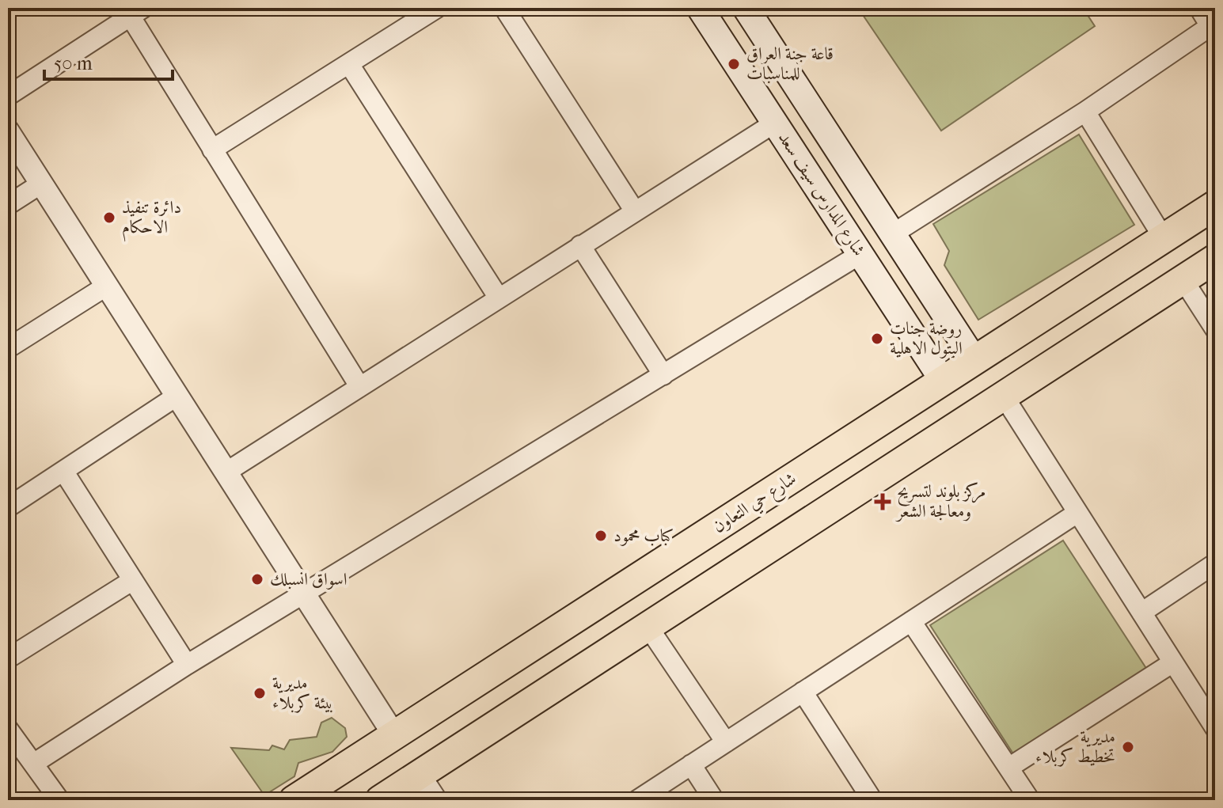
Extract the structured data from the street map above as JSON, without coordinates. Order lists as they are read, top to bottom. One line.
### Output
{"streets":{"main road":["شارع المدارس سيف سعد","شارع حي التعاون"]},"crossings":[["شارع المدارس سيف سعد","شارع حي التعاون"]],"places":{"other":["قاعة جنة العراق للمناسبات","دائرة تنفيذ الاحكام","روضة جنات البتول الاهلية","كباب محمود","اسواق انسبلك","مديرية بيئة كربلاء","مديرية تخطيط كربلاء"],"health":["مركز بلوند لتسريح ومعالجة الشعر"]},"scale_bar":"50 m"}
